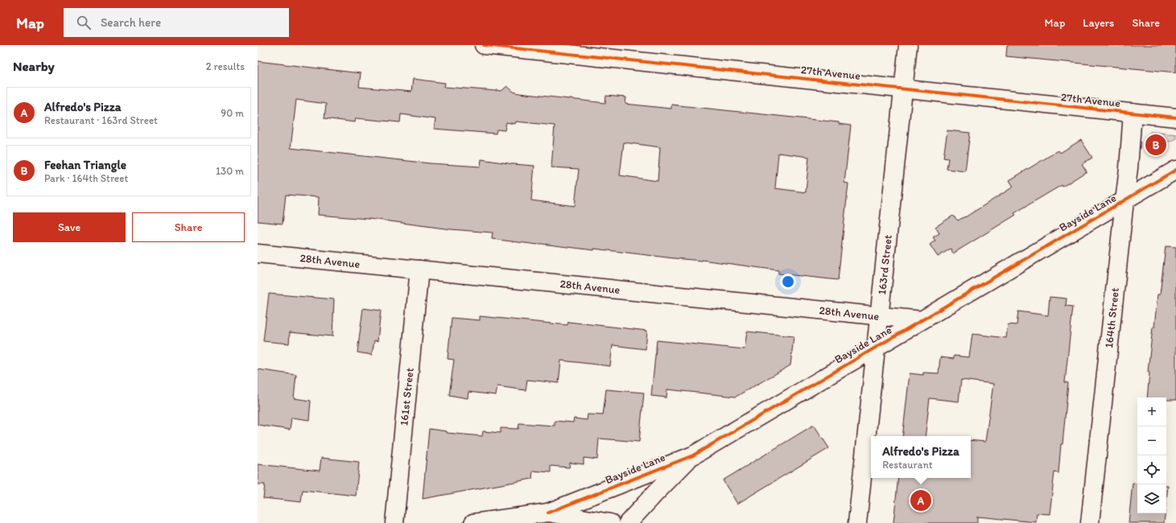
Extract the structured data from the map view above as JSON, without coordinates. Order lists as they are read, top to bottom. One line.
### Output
{"streets":{"street":["27th Avenue","Bayside Lane","28th Avenue","163rd Street","164th Street","161st Street"]},"crossings":[["27th Avenue","163rd Street"],["27th Avenue","164th Street"],["Bayside Lane","28th Avenue"],["Bayside Lane","163rd Street"],["Bayside Lane","164th Street"],["28th Avenue","163rd Street"],["28th Avenue","161st Street"]],"page":{"header":"Map","search":"Search here","nav":["Map","Layers","Share"],"heading":["Nearby","2 results"],"list":[{"mark":"A","name":"Alfredo's Pizza","note":"Restaurant · 163rd Street","value":"90 m"},{"mark":"B","name":"Feehan Triangle","note":"Park · 164th Street","value":"130 m"}],"pins":["B","A"],"buttons":["Save","Share"],"map_buttons":["+","−"],"popup":["Alfredo's Pizza","Restaurant"]}}
